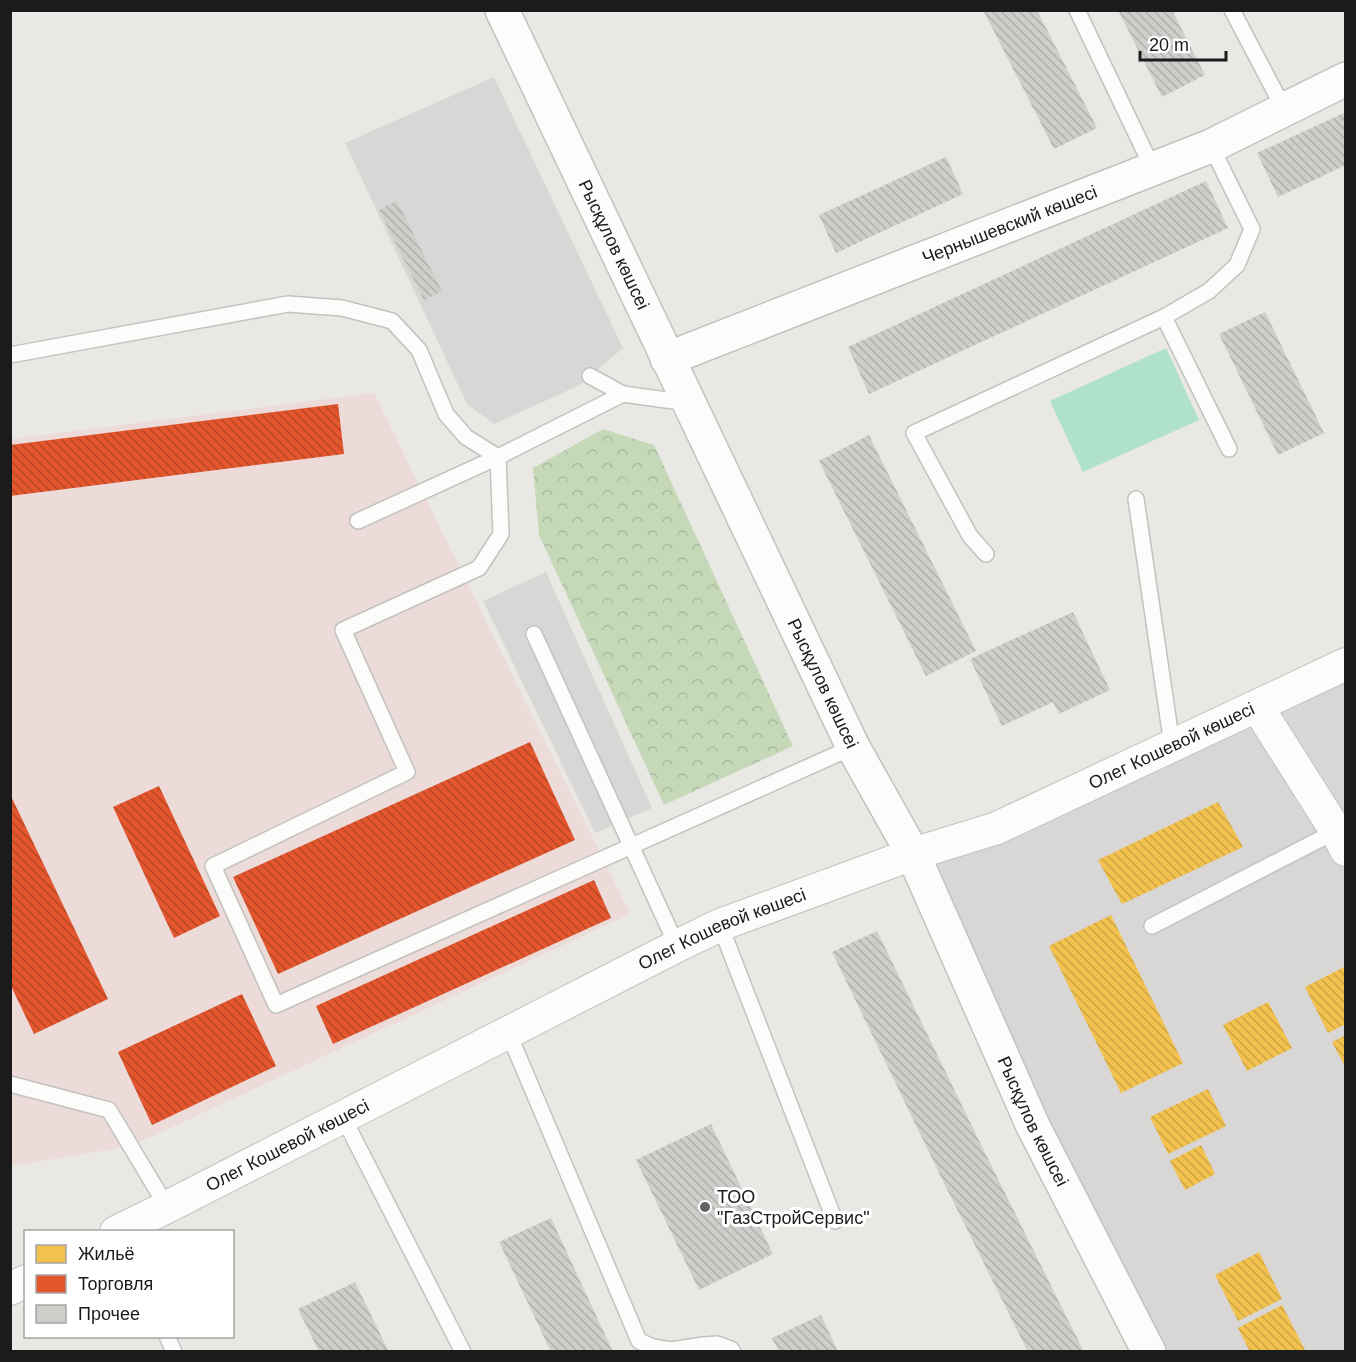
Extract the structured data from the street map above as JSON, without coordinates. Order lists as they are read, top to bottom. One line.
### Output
{"streets":{"street":["Чернышевский көшесі","Рысқұлов көшсеі","Олег Кошевой көшесі"]},"crossings":[["Чернышевский көшесі","Рысқұлов көшсеі"],["Рысқұлов көшсеі","Олег Кошевой көшесі"]],"places":["ТОО \"ГазСтройСервис\""],"legend":["Жильё","Торговля","Прочее"],"scale_bar":"20 m"}
